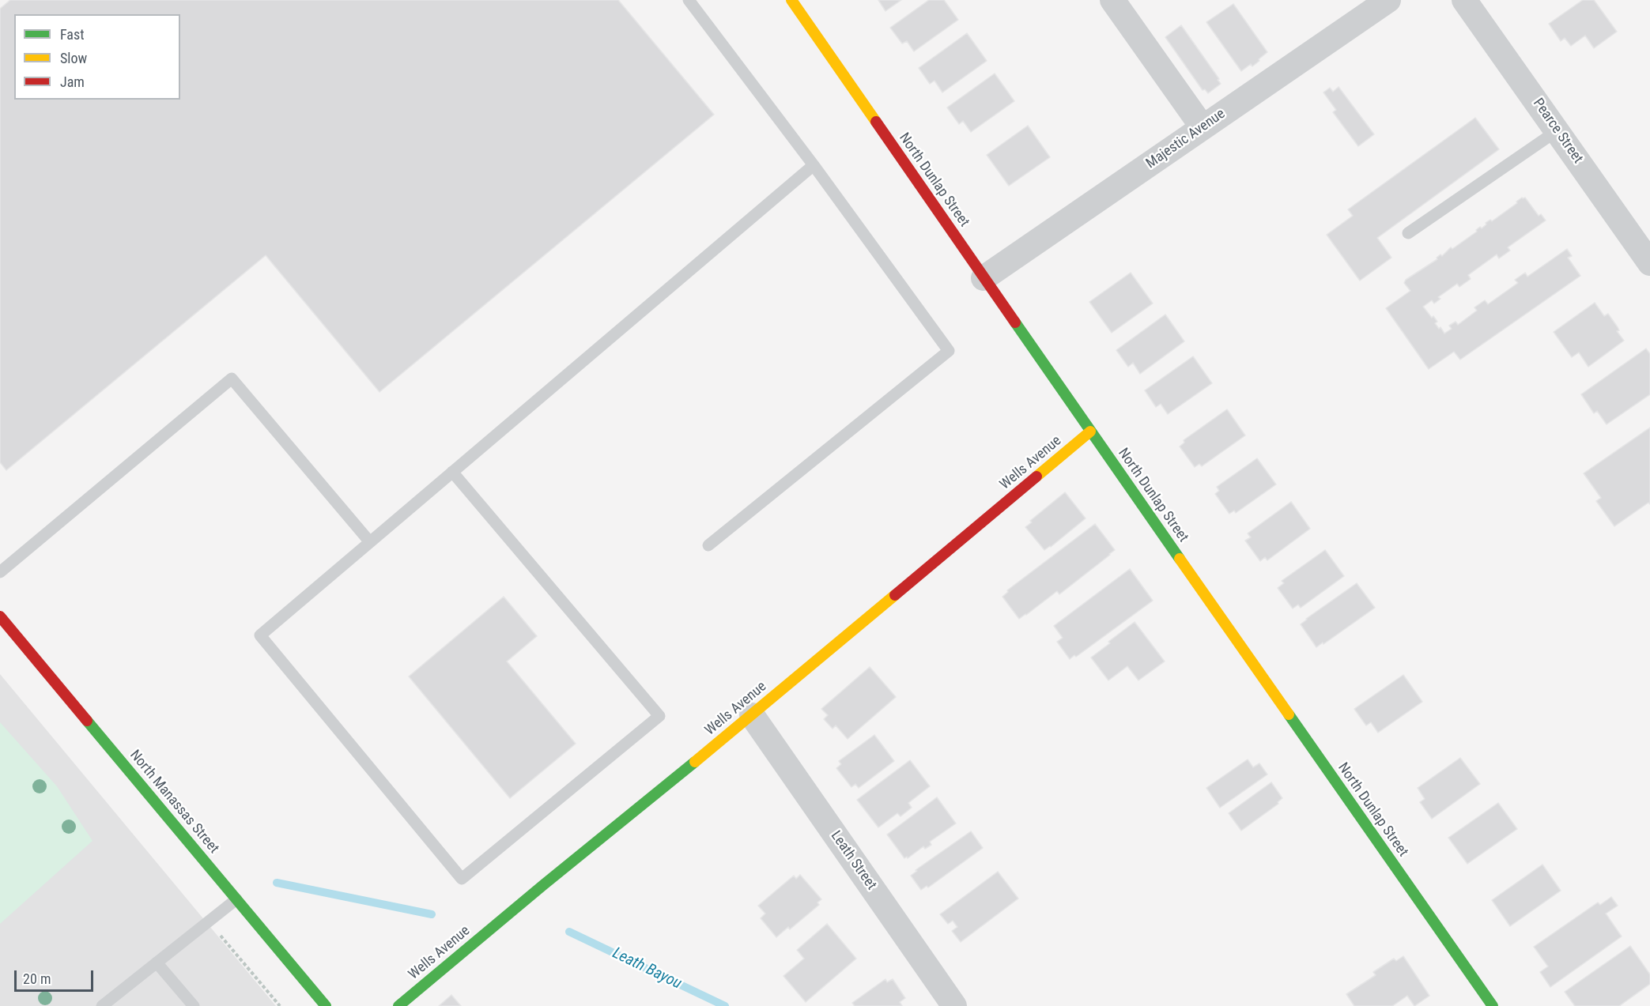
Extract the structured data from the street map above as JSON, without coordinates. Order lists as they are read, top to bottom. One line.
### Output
{"streets":{"street":["Pearce Street","Majestic Avenue","North Dunlap Street","Wells Avenue","North Manassas Street","Leath Street"]},"crossings":[["Majestic Avenue","North Dunlap Street"],["North Dunlap Street","Wells Avenue"],["Wells Avenue","Leath Street"]],"water":["Leath Bayou"],"legend":["Fast","Slow","Jam"],"scale_bar":"20 m"}
